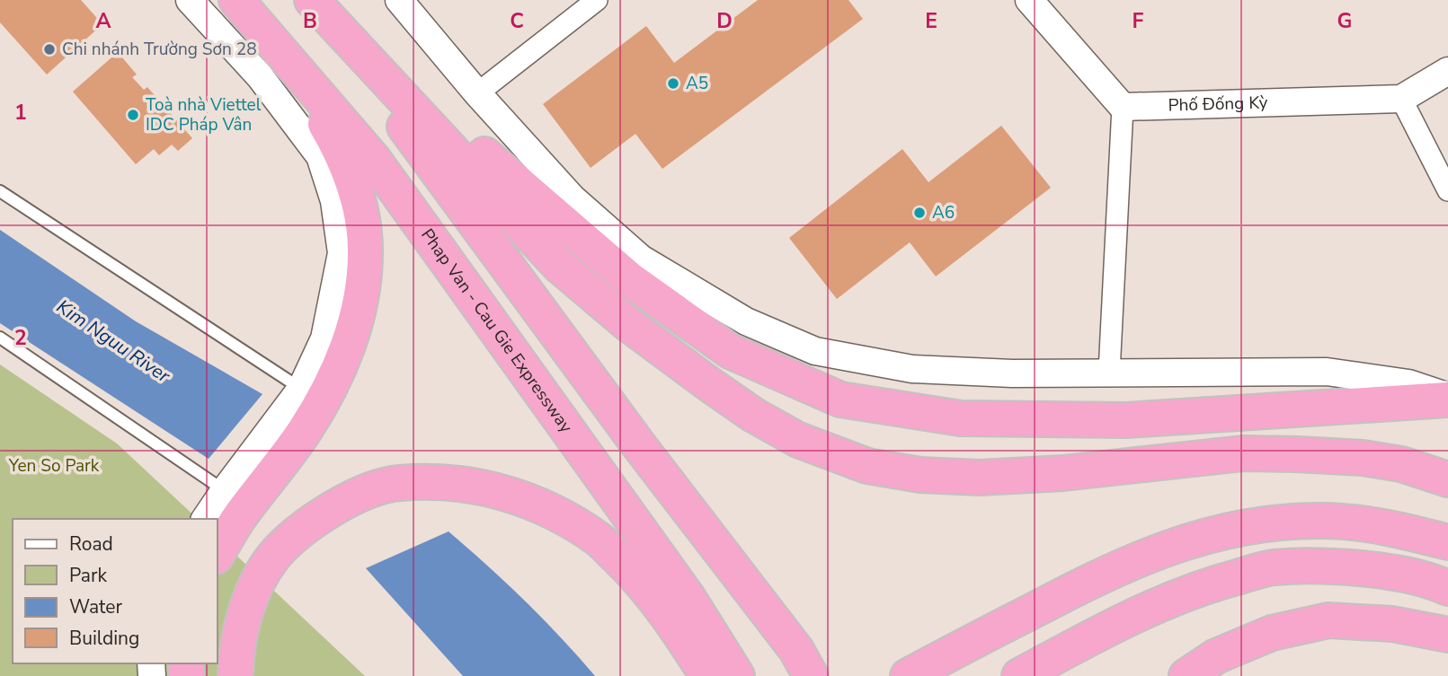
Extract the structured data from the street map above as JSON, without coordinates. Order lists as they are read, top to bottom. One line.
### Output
{"streets":{"highway":["Phap Van - Cau Gie Expressway"],"street":["Phố Đống Kỳ"]},"water":["Kim Nguu River"],"parks":["Yen So Park"],"places":["Chi nhánh Trường Sơn 28","A5","Toà nhà Viettel IDC Pháp Vân","A6"],"legend":["Road","Park","Water","Building"],"grid":{"columns":["A","B","C","D","E","F","G"],"rows":["1","2"]}}
